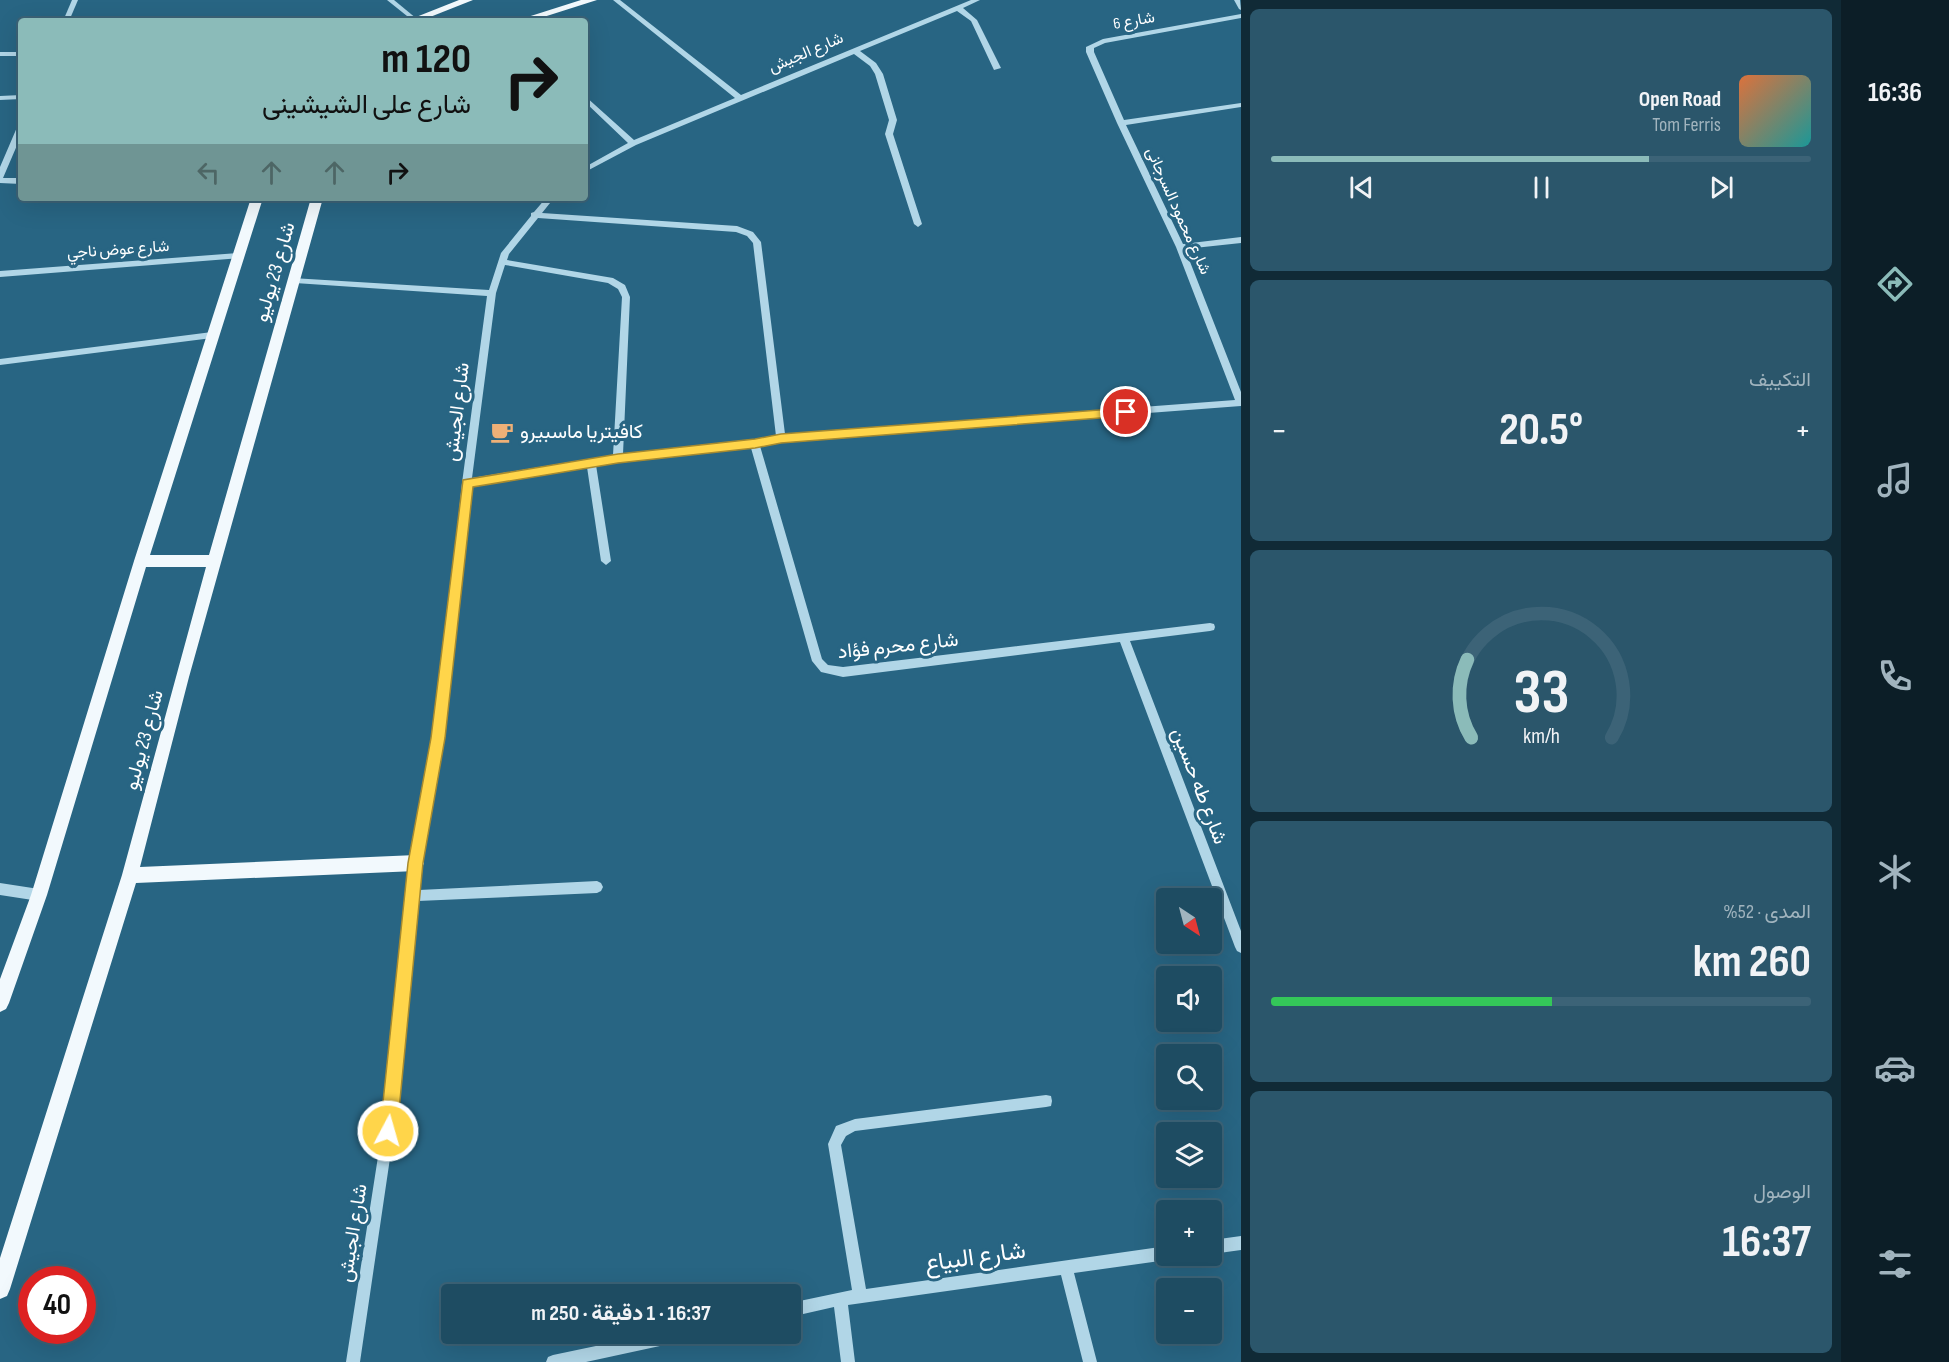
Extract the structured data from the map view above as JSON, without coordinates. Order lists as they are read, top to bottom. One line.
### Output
{"streets":{"main road":["شارع 23 يوليو"],"street":["شارع 6","شارع الجيش","شارع محمود السرجانى","شارع عوض ناجي","شارع محرم فؤاد","شارع طه حسين","شارع البياع"]},"crossings":[["شارع 6","شارع محمود السرجانى"],["شارع عوض ناجي","شارع 23 يوليو"],["شارع محرم فؤاد","شارع طه حسين"]],"places":{"cafe":["كافيتريا ماسبيرو"]},"north":"bottom right","page":{"tabs":"16:36","turn":["120 m","شارع على الشيشينى"],"song":["Open Road","Tom Ferris"],"tile":["التكييف",["المدى · 52%","260 km"],["الوصول","16:37"]],"heat":["−","20.5°","+"],"map_buttons":["+","−"],"limit":"40","trip":"16:37 · 1 دقيقة · 250 m","gauge":["33","km/h"]}}
